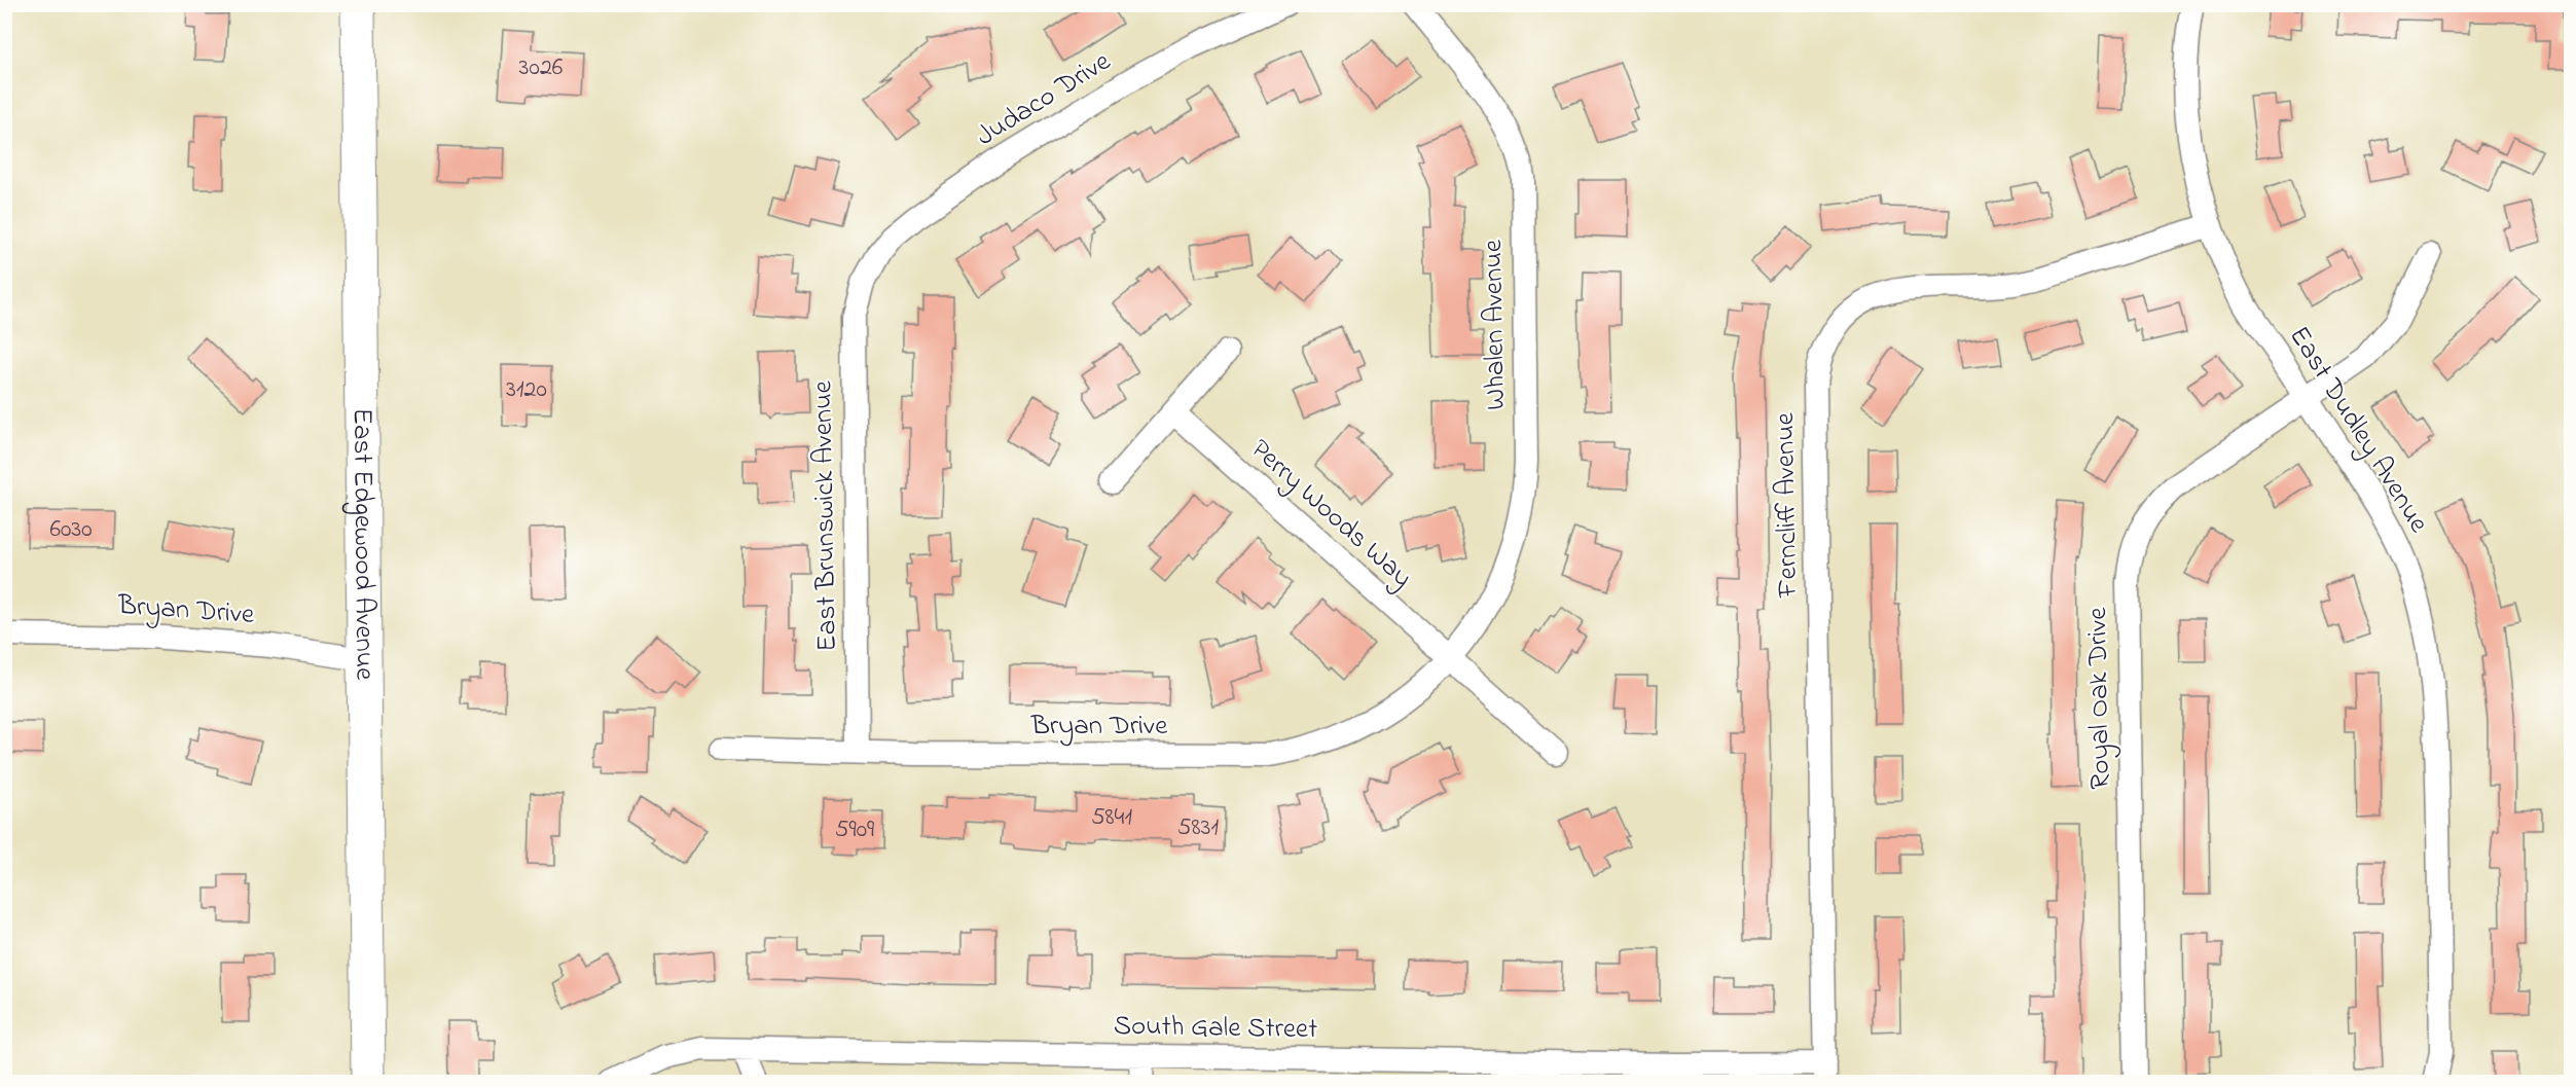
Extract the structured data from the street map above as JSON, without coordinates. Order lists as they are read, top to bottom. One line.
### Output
{"streets":{"main road":["East Edgewood Avenue"],"street":["Judaco Drive","Whalen Avenue","East Dudley Avenue","Ferncliff Avenue","Perry Woods Way","East Brunswick Avenue","Bryan Drive","Royal Oak Drive","South Gale Street"]},"crossings":[["Judaco Drive","East Brunswick Avenue"],["Whalen Avenue","Perry Woods Way"],["Whalen Avenue","Bryan Drive"],["East Dudley Avenue","Ferncliff Avenue"],["East Dudley Avenue","Royal Oak Drive"],["Ferncliff Avenue","South Gale Street"],["Perry Woods Way","Bryan Drive"],["East Brunswick Avenue","Bryan Drive"],["East Edgewood Avenue","Bryan Drive"]],"house_numbers":["3026","3120","6030","5841","5831","5909"]}
